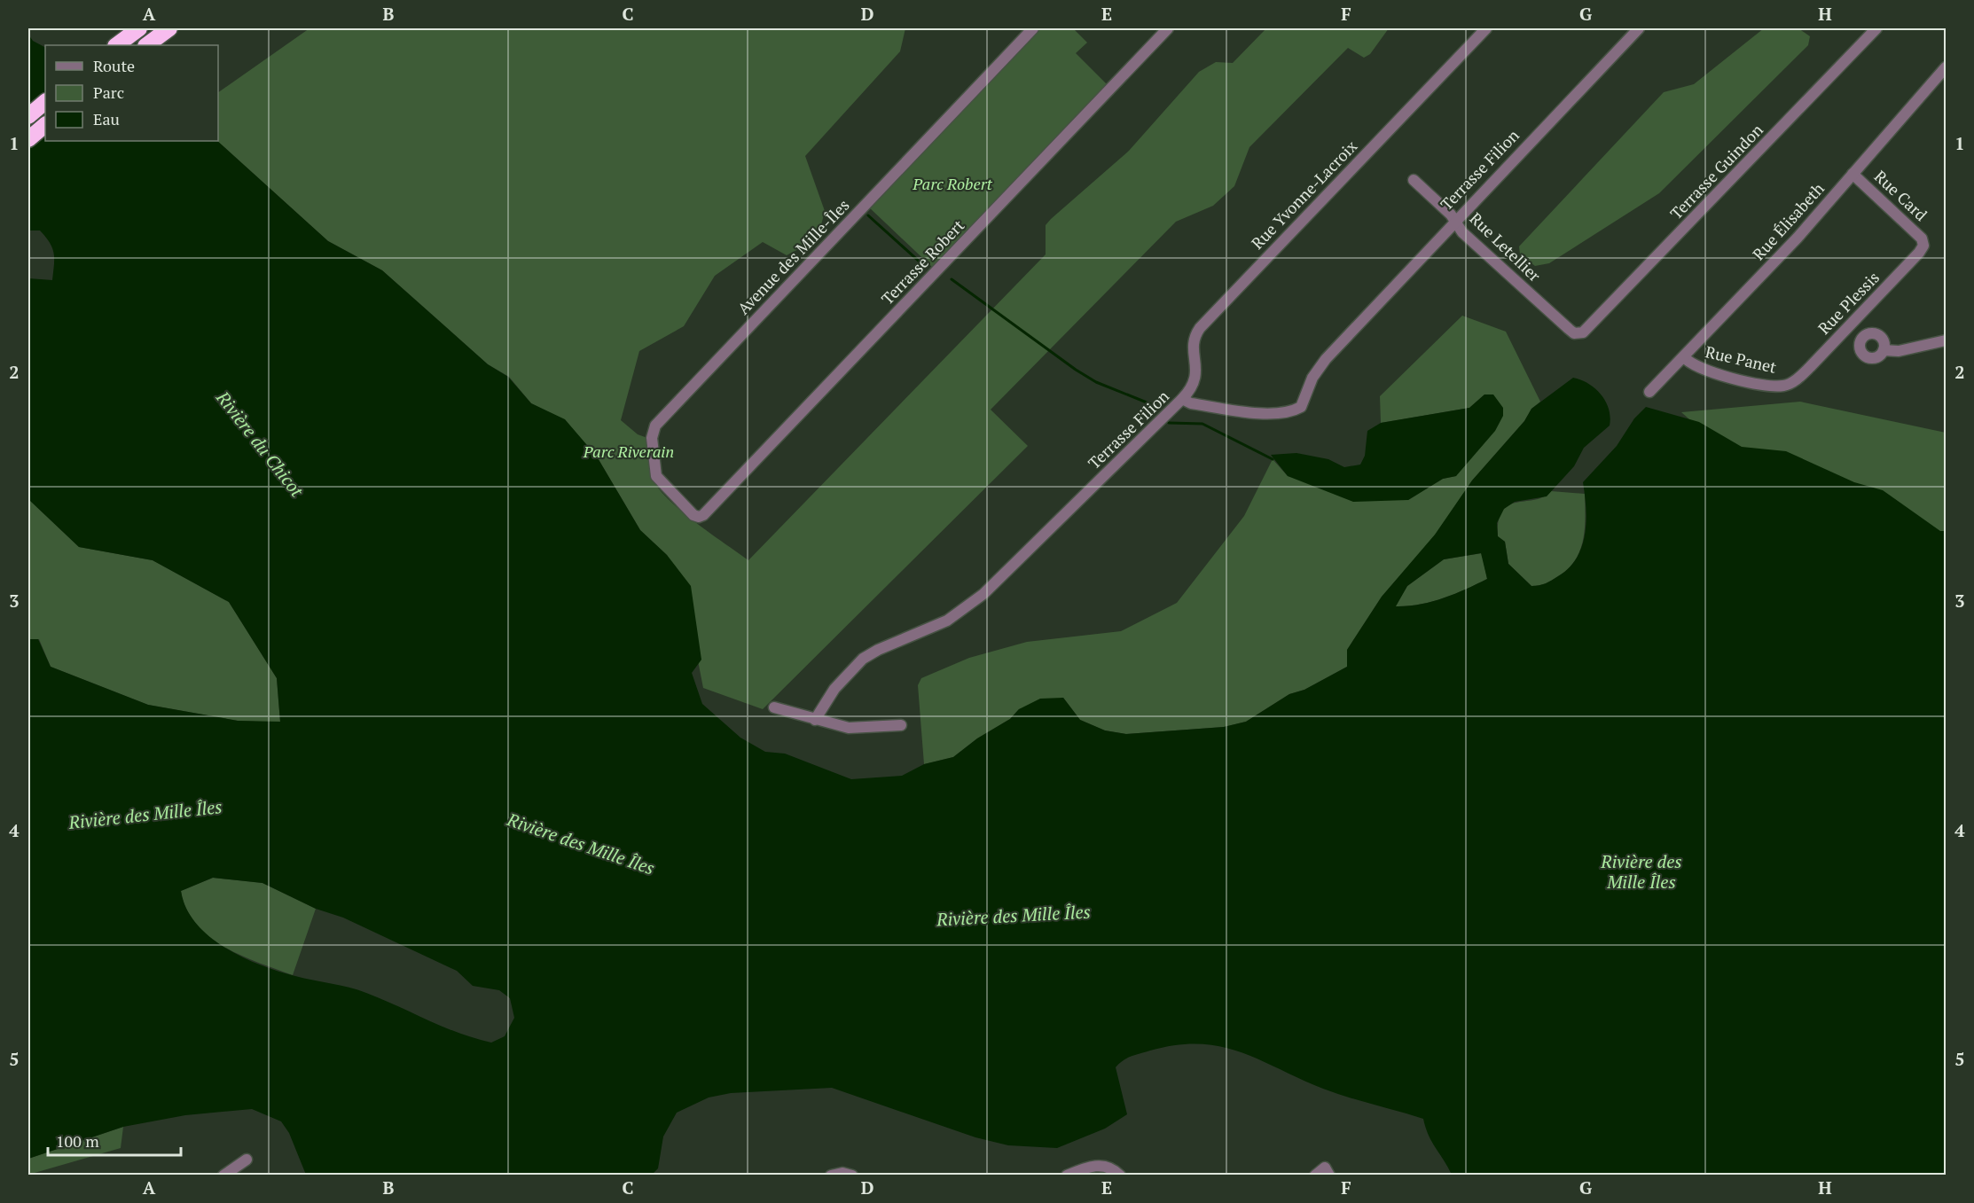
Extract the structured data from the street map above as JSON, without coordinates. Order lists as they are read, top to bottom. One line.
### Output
{"streets":{"street":["Terrasse Filion","Terrasse Guindon","Rue Yvonne-Lacroix","Rue Card","Rue Élisabeth","Rue Letellier","Avenue des Mille-Îles","Terrasse Robert","Rue Plessis","Rue Panet"]},"crossings":[["Terrasse Filion","Rue Yvonne-Lacroix"],["Terrasse Filion","Rue Letellier"],["Terrasse Guindon","Rue Letellier"],["Rue Card","Rue Élisabeth"],["Rue Card","Rue Plessis"],["Rue Élisabeth","Rue Panet"],["Avenue des Mille-Îles","Terrasse Robert"],["Rue Plessis","Rue Panet"]],"water":["Rivière du Chicot","Rivière des Mille Îles"],"parks":["Parc Robert","Parc Riverain"],"legend":["Route","Parc","Eau"],"scale_bar":"100 m","grid":{"columns":["A","B","C","D","E","F","G","H"],"rows":["1","2","3","4","5"]}}
